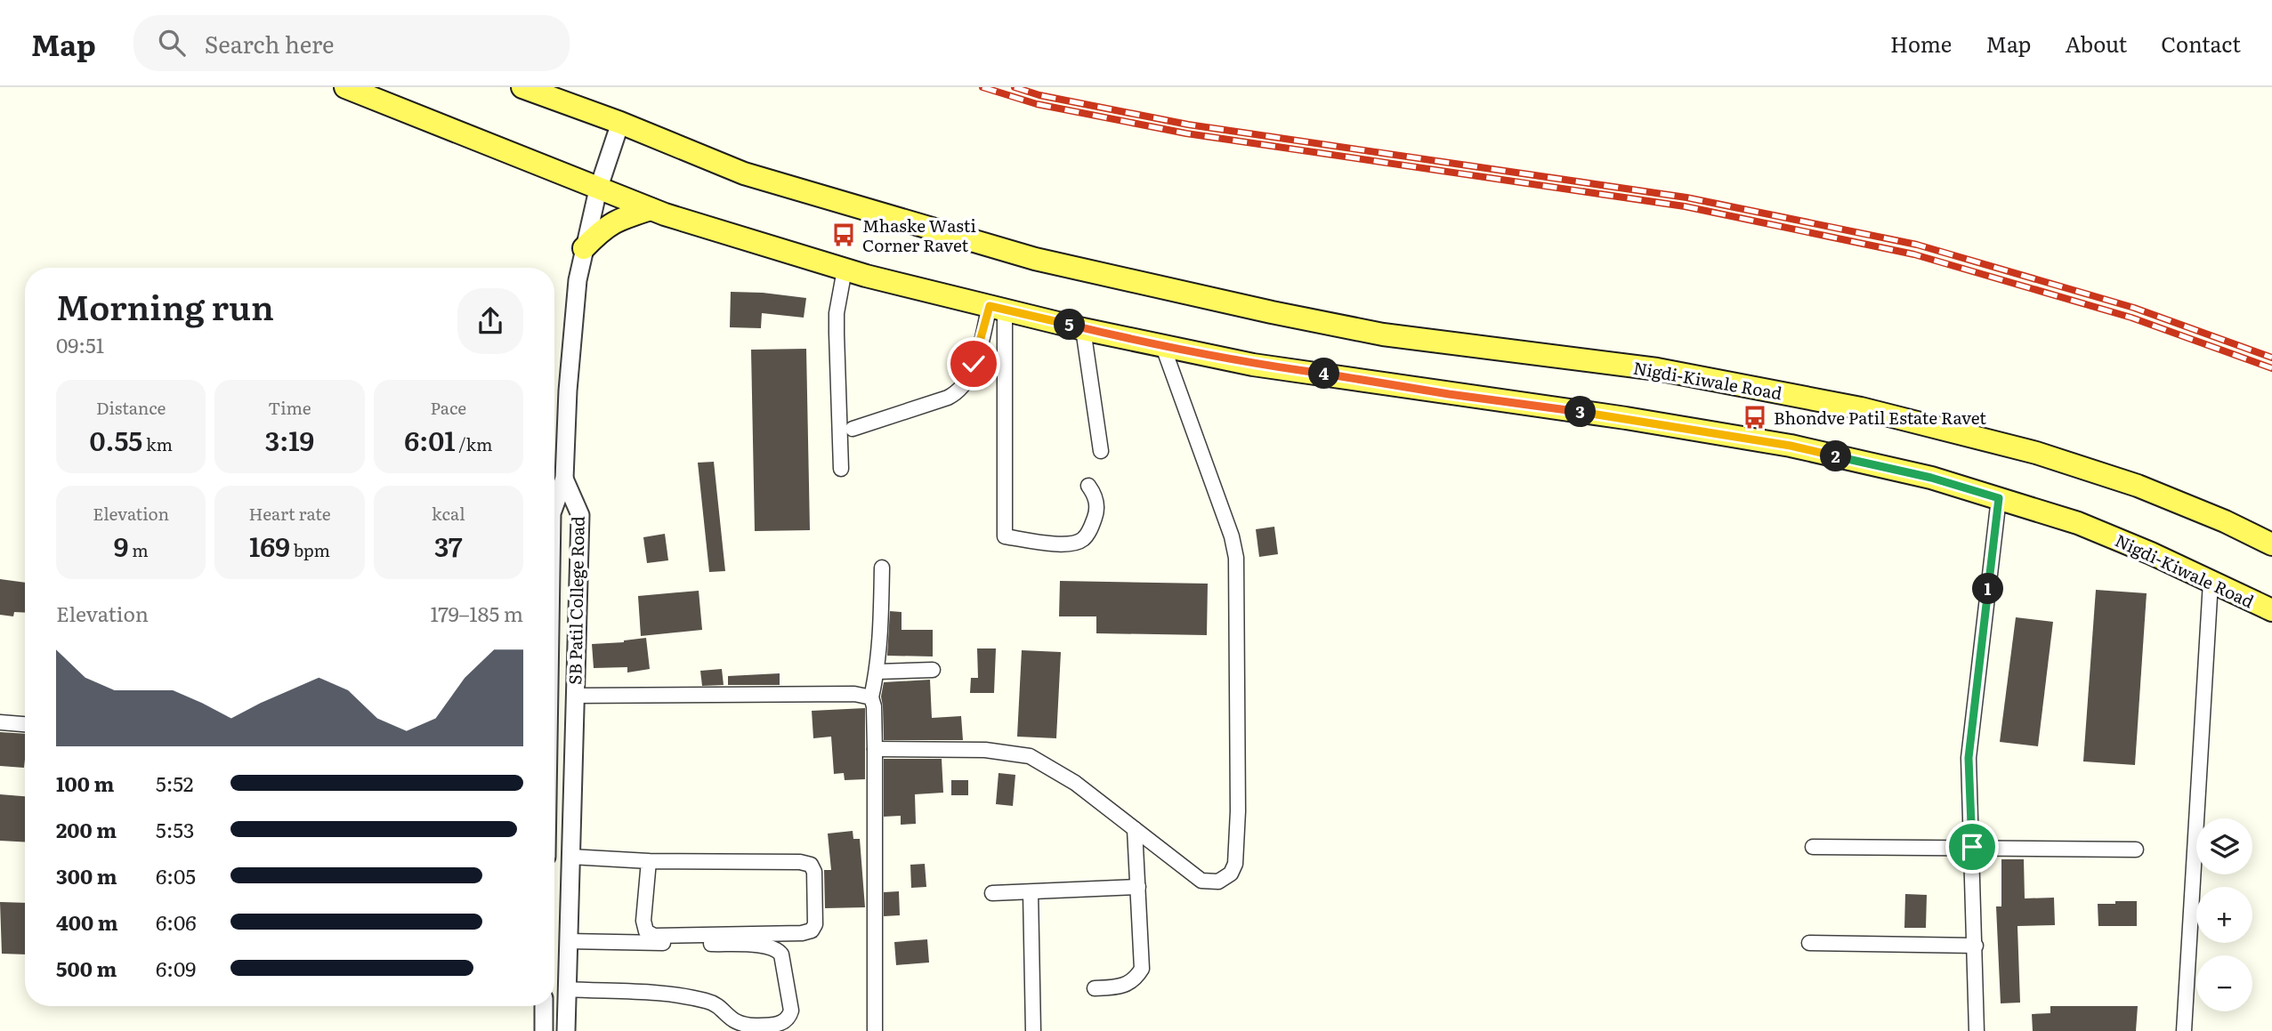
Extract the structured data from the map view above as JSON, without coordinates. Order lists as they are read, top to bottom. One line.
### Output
{"streets":{"main road":["Nigdi-Kiwale Road"],"street":["SB Patil College Road"]},"places":{"bus stop":["Mhaske Wasti Corner Ravet","Bhondve Patil Estate Ravet"]},"page":{"header":"Map","search":"Search here","nav":["Home","Map","About","Contact"],"heading":["Morning run","09:51"],"pins":["5","4","3","2","1"],"stats":[["Distance","0.55 km"],["Time","3:19"],["Pace","6:01 /km"],["Elevation","9 m"],["Heart rate","169 bpm"],["kcal","37"]],"chart":["Elevation","179–185 m"],"list":[{"name":"100 m","note":"5:52"},{"name":"200 m","note":"5:53"},{"name":"300 m","note":"6:05"},{"name":"400 m","note":"6:06"},{"name":"500 m","note":"6:09"}],"map_buttons":["+","−"]}}
